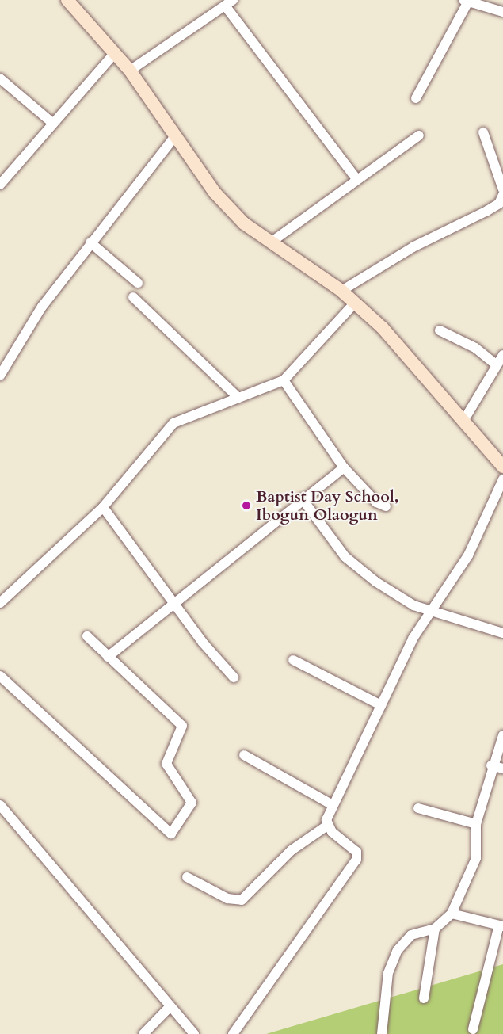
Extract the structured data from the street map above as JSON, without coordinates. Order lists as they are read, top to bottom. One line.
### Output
{"places":["Baptist Day School, Ibogun Olaogun"]}
